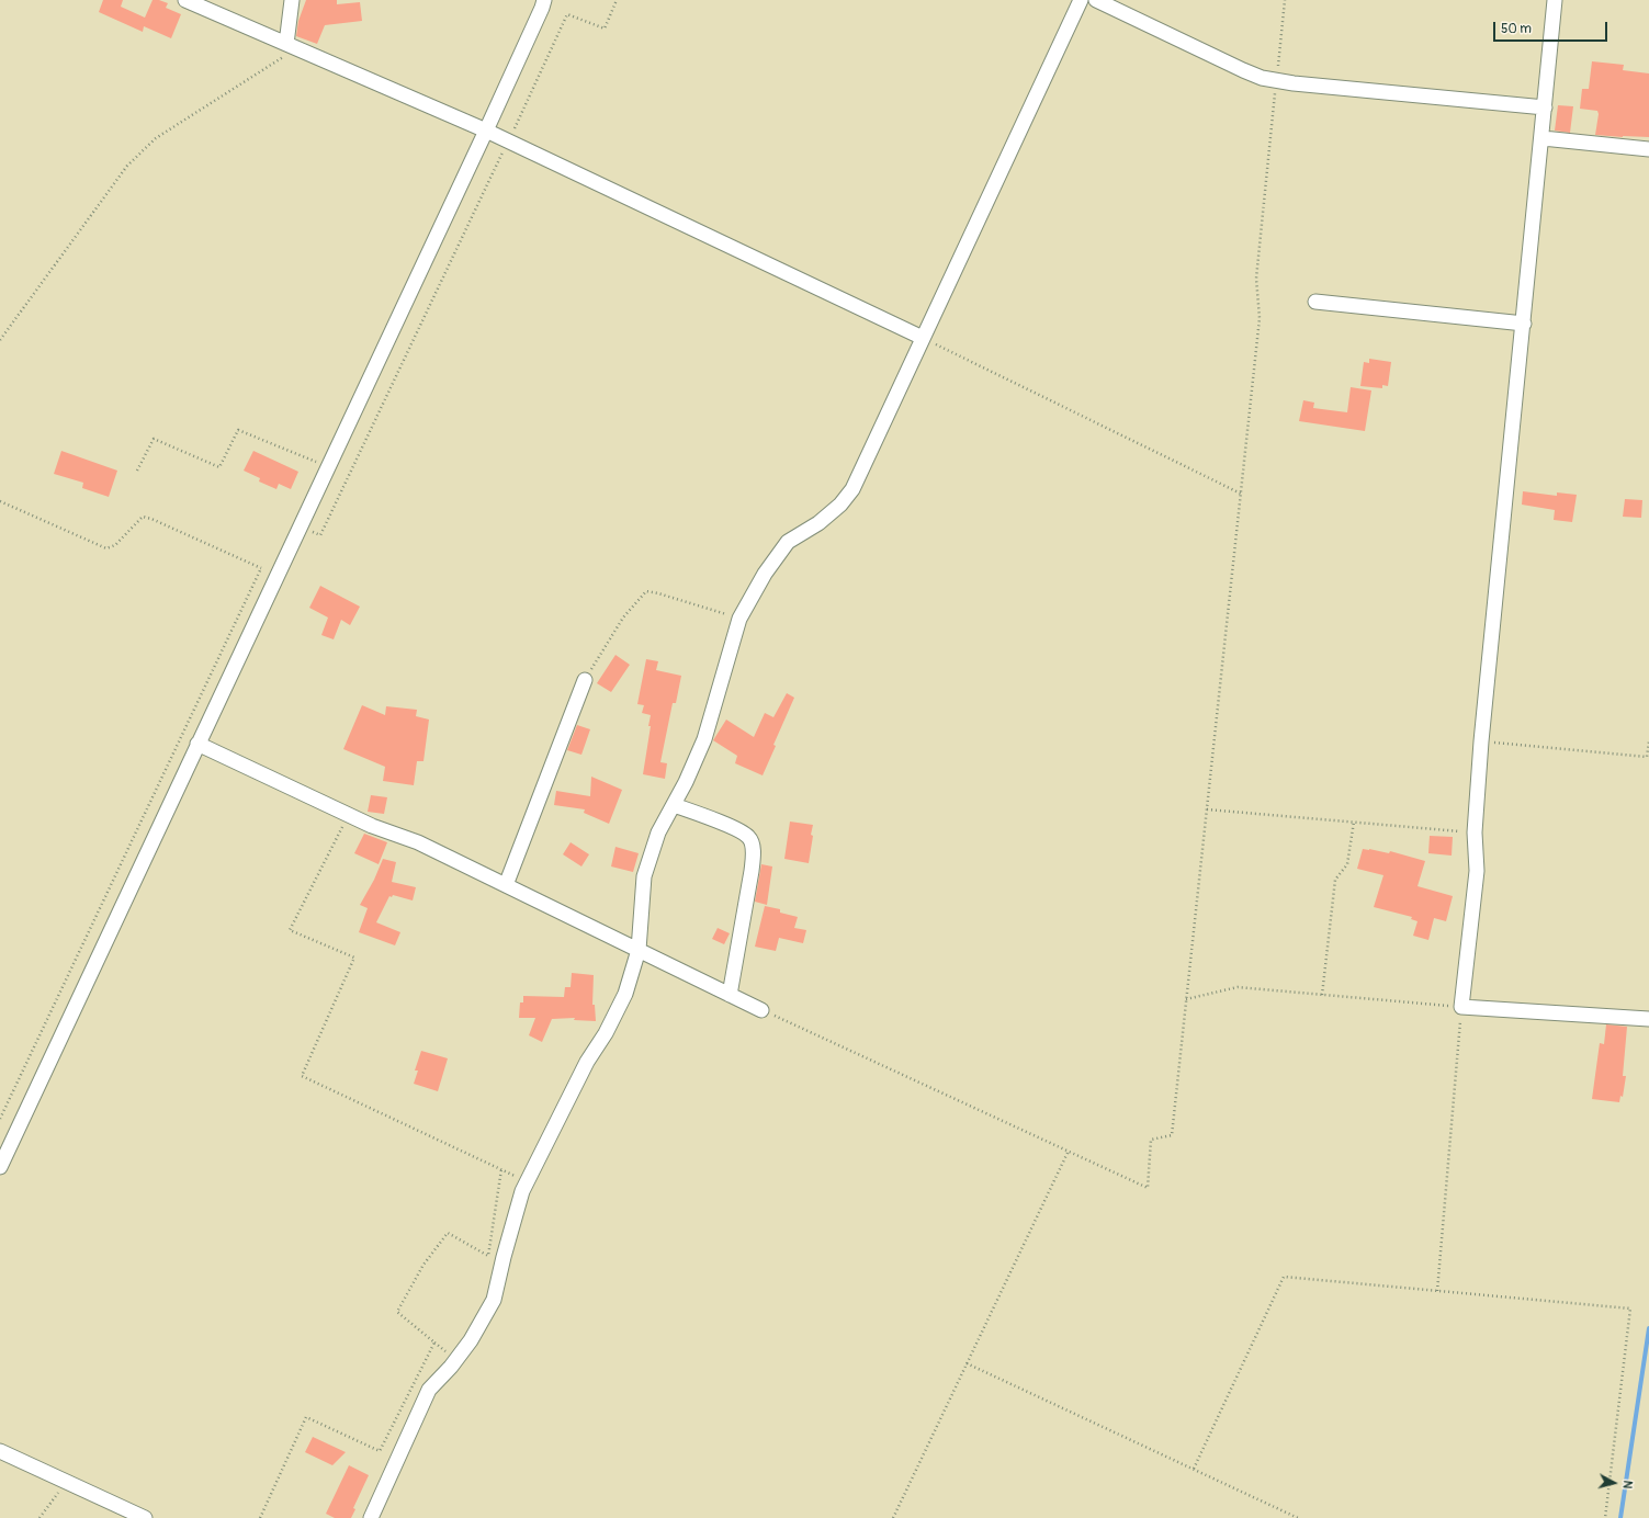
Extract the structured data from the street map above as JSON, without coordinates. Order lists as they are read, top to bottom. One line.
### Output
{"scale_bar":"50 m","north":"right"}
